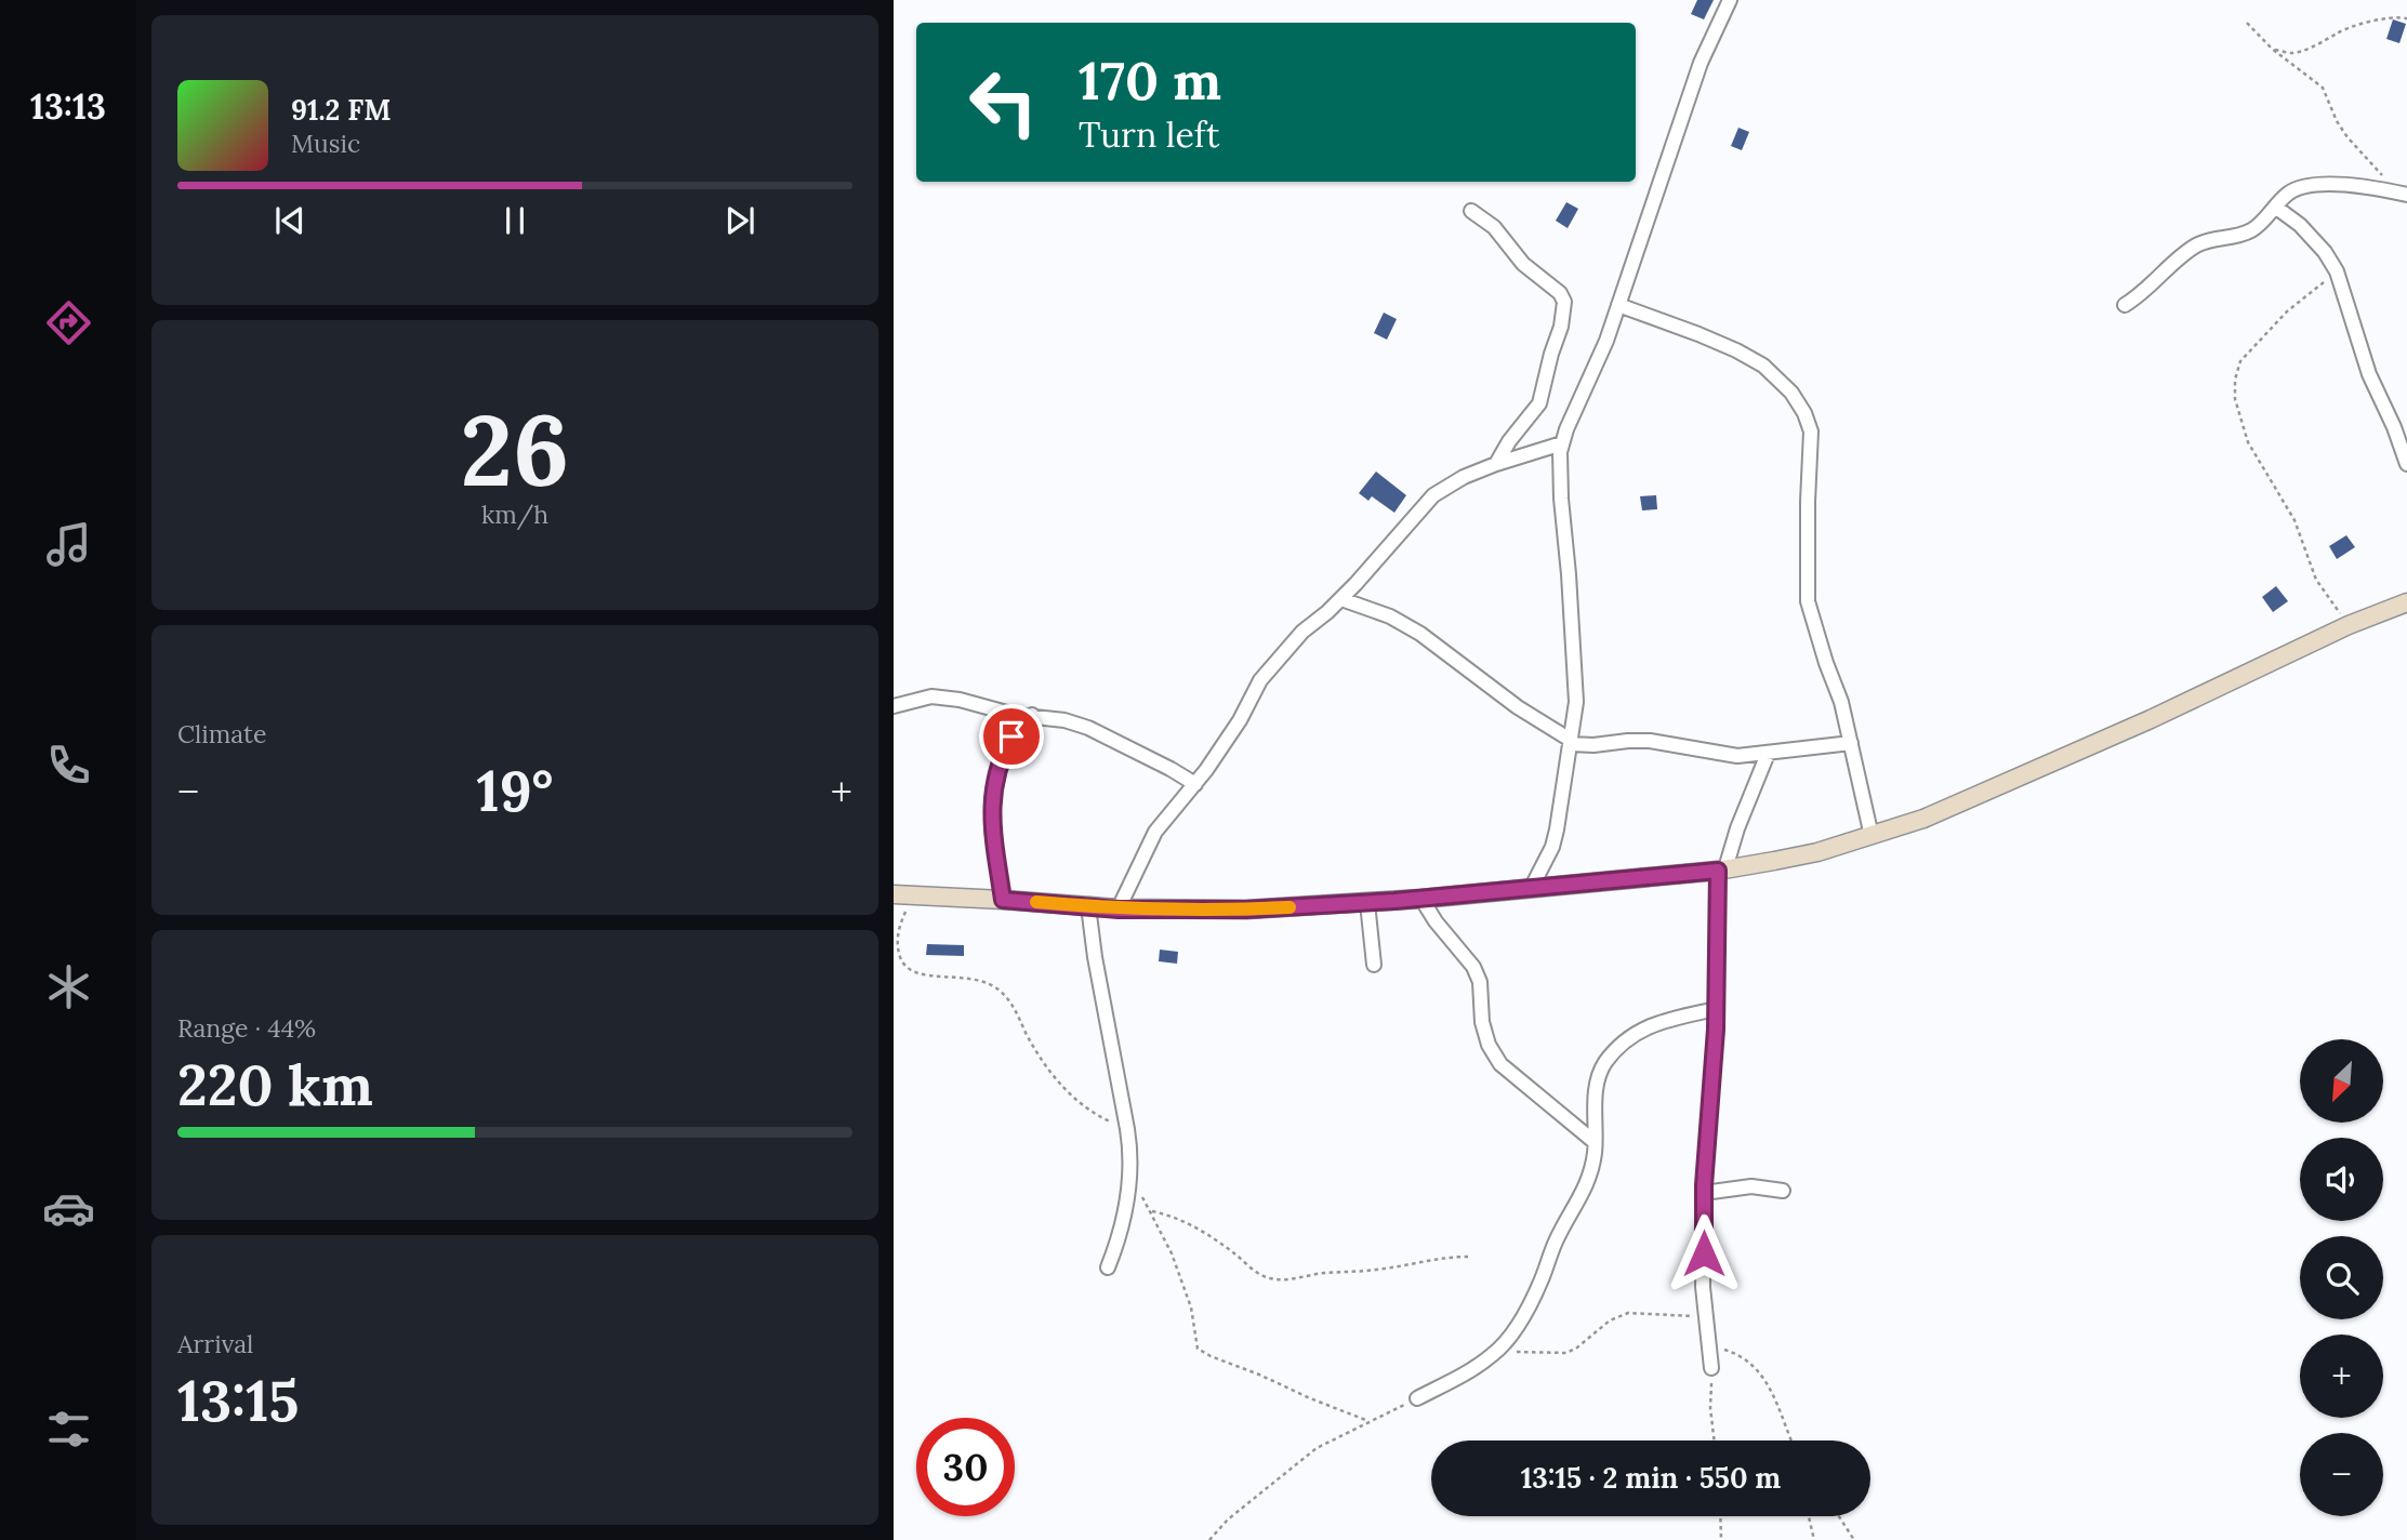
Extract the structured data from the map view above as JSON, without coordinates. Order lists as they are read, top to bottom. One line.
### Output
{"north":"bottom left","page":{"tabs":"13:13","turn":["170 m","Turn left"],"song":["91.2 FM","Music"],"tile":[["26","km/h"],"Climate",["Range · 44%","220 km"],["Arrival","13:15"]],"heat":["−","19°","+"],"map_buttons":["+","−"],"limit":"30","trip":"13:15 · 2 min · 550 m"}}
